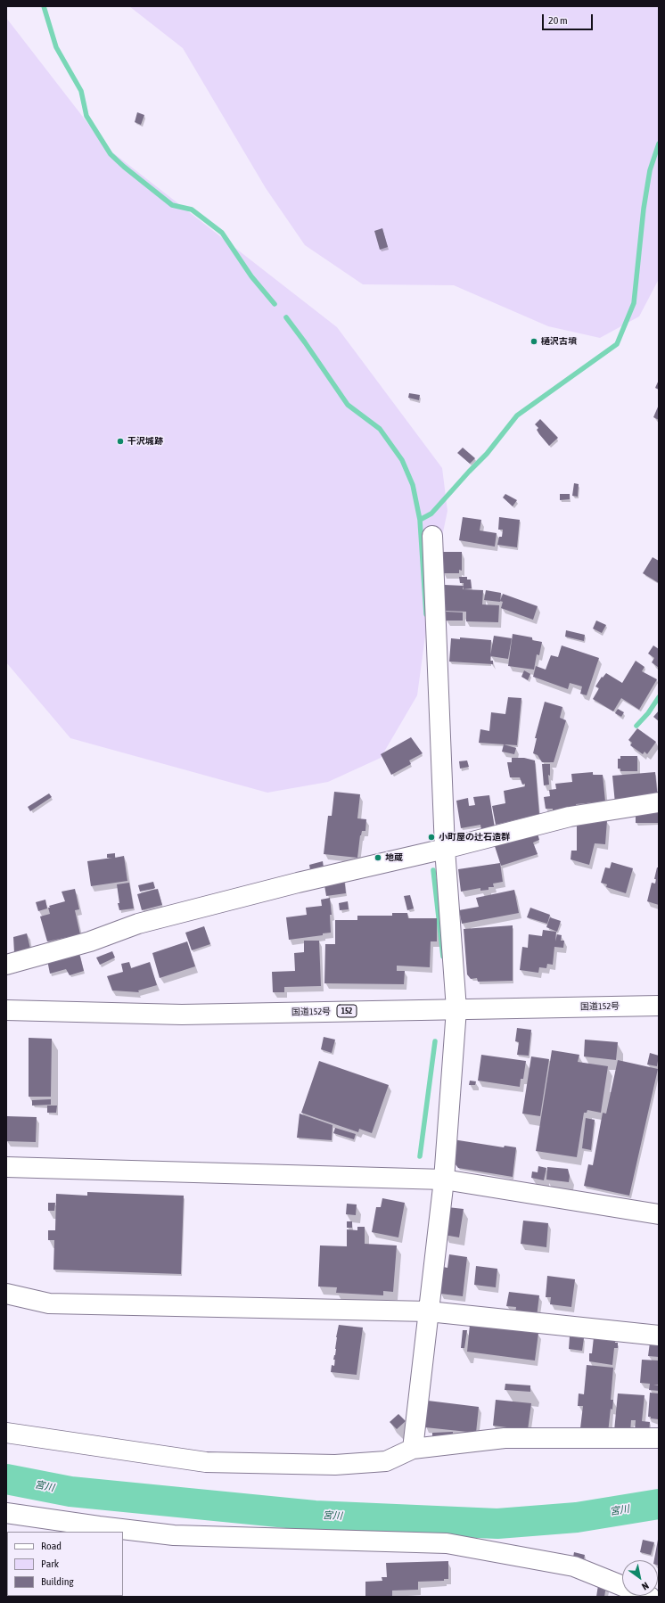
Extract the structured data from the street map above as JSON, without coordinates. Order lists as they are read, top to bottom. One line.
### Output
{"streets":{"main road":["国道152号","152"]},"water":["宮川"],"places":["樋沢古墳","干沢城跡","小町屋の辻石造群","地蔵"],"legend":["Road","Park","Building"],"scale_bar":"20 m","north":"bottom right"}
